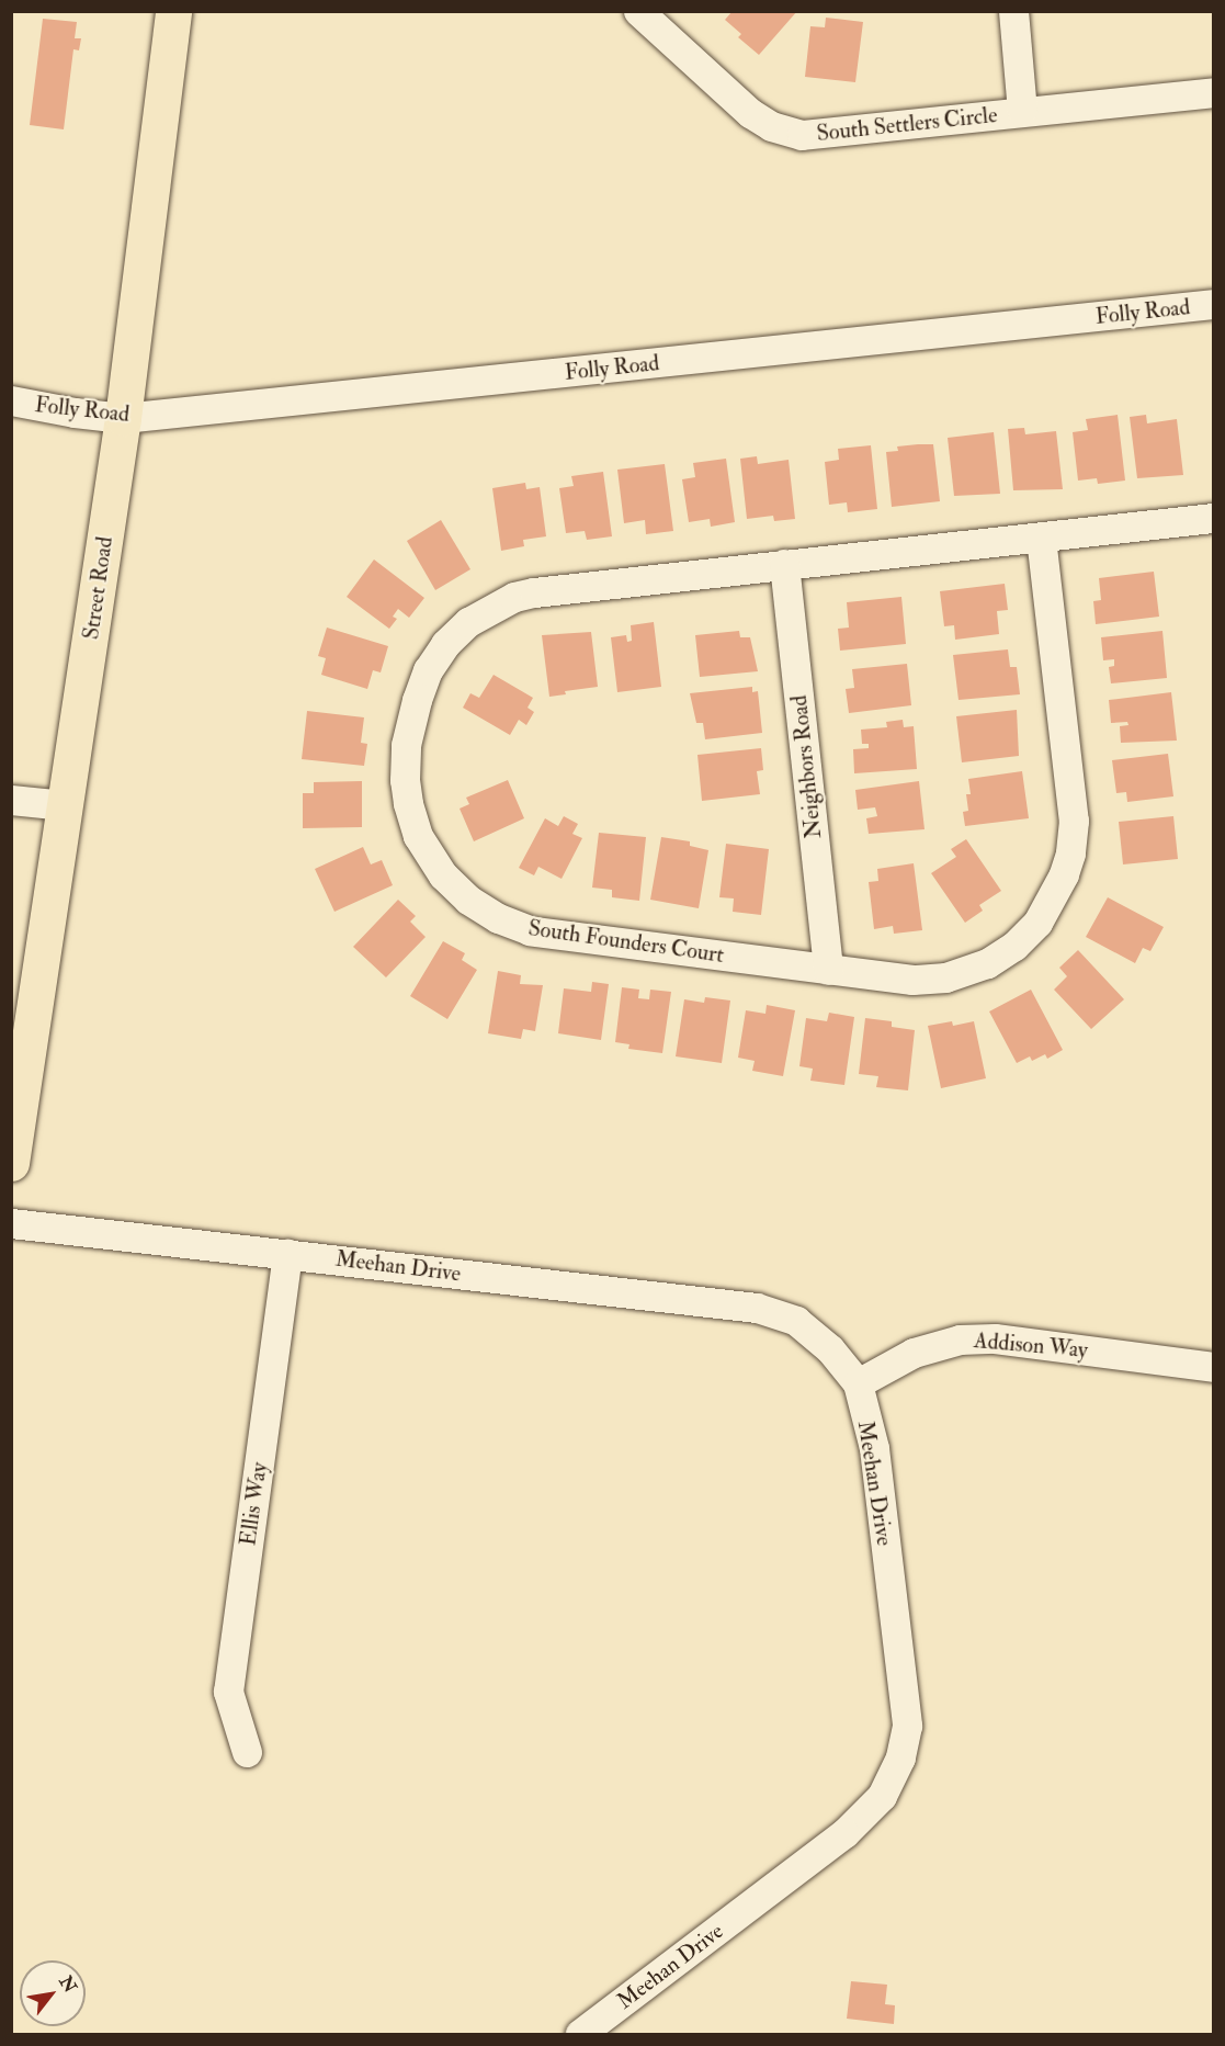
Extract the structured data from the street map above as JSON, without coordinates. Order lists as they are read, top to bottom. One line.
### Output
{"streets":{"main road":["Street Road"],"street":["South Settlers Circle","Folly Road","Neighbors Road","South Founders Court","Meehan Drive","Addison Way","Ellis Way"]},"crossings":[["Folly Road","Street Road"],["Neighbors Road","South Founders Court"],["Meehan Drive","Addison Way"],["Meehan Drive","Ellis Way"]],"north":"top right"}
